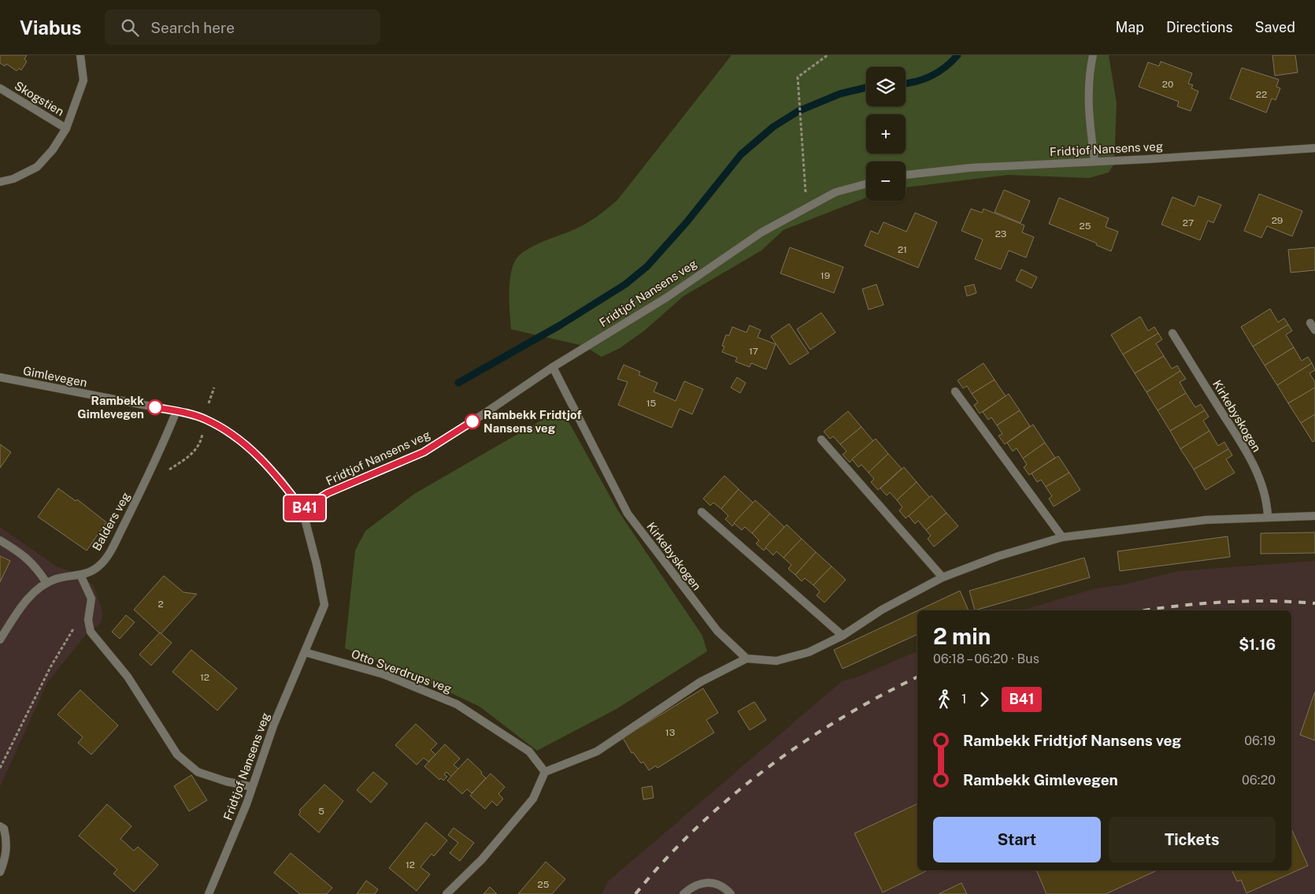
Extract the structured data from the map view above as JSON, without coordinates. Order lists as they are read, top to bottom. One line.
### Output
{"streets":{"street":["Skogstien","Fridtjof Nansens veg","Gimlevegen","Kirkebyskogen","Balders veg","Otto Sverdrups veg"]},"crossings":[["Fridtjof Nansens veg","Gimlevegen"],["Fridtjof Nansens veg","Kirkebyskogen"],["Fridtjof Nansens veg","Otto Sverdrups veg"],["Gimlevegen","Balders veg"]],"places":["Rambekk Gimlevegen","Rambekk Fridtjof Nansens veg"],"lines":["bus line B41"],"house_numbers":["20","22","29","27","25","23","21","19","17","15","2","12","13","5","12","25"],"page":{"header":"Viabus","search":"Search here","nav":["Map","Directions","Saved"],"on_map":"B41","map_buttons":["+","−"],"heading":["2 min","06:18 – 06:20 · Bus","$1.16"],"legs":["1","B41"],"list":[{"name":"Rambekk Fridtjof Nansens veg","value":"06:19"},{"name":"Rambekk Gimlevegen","value":"06:20"}],"buttons":["Start","Tickets"]}}
